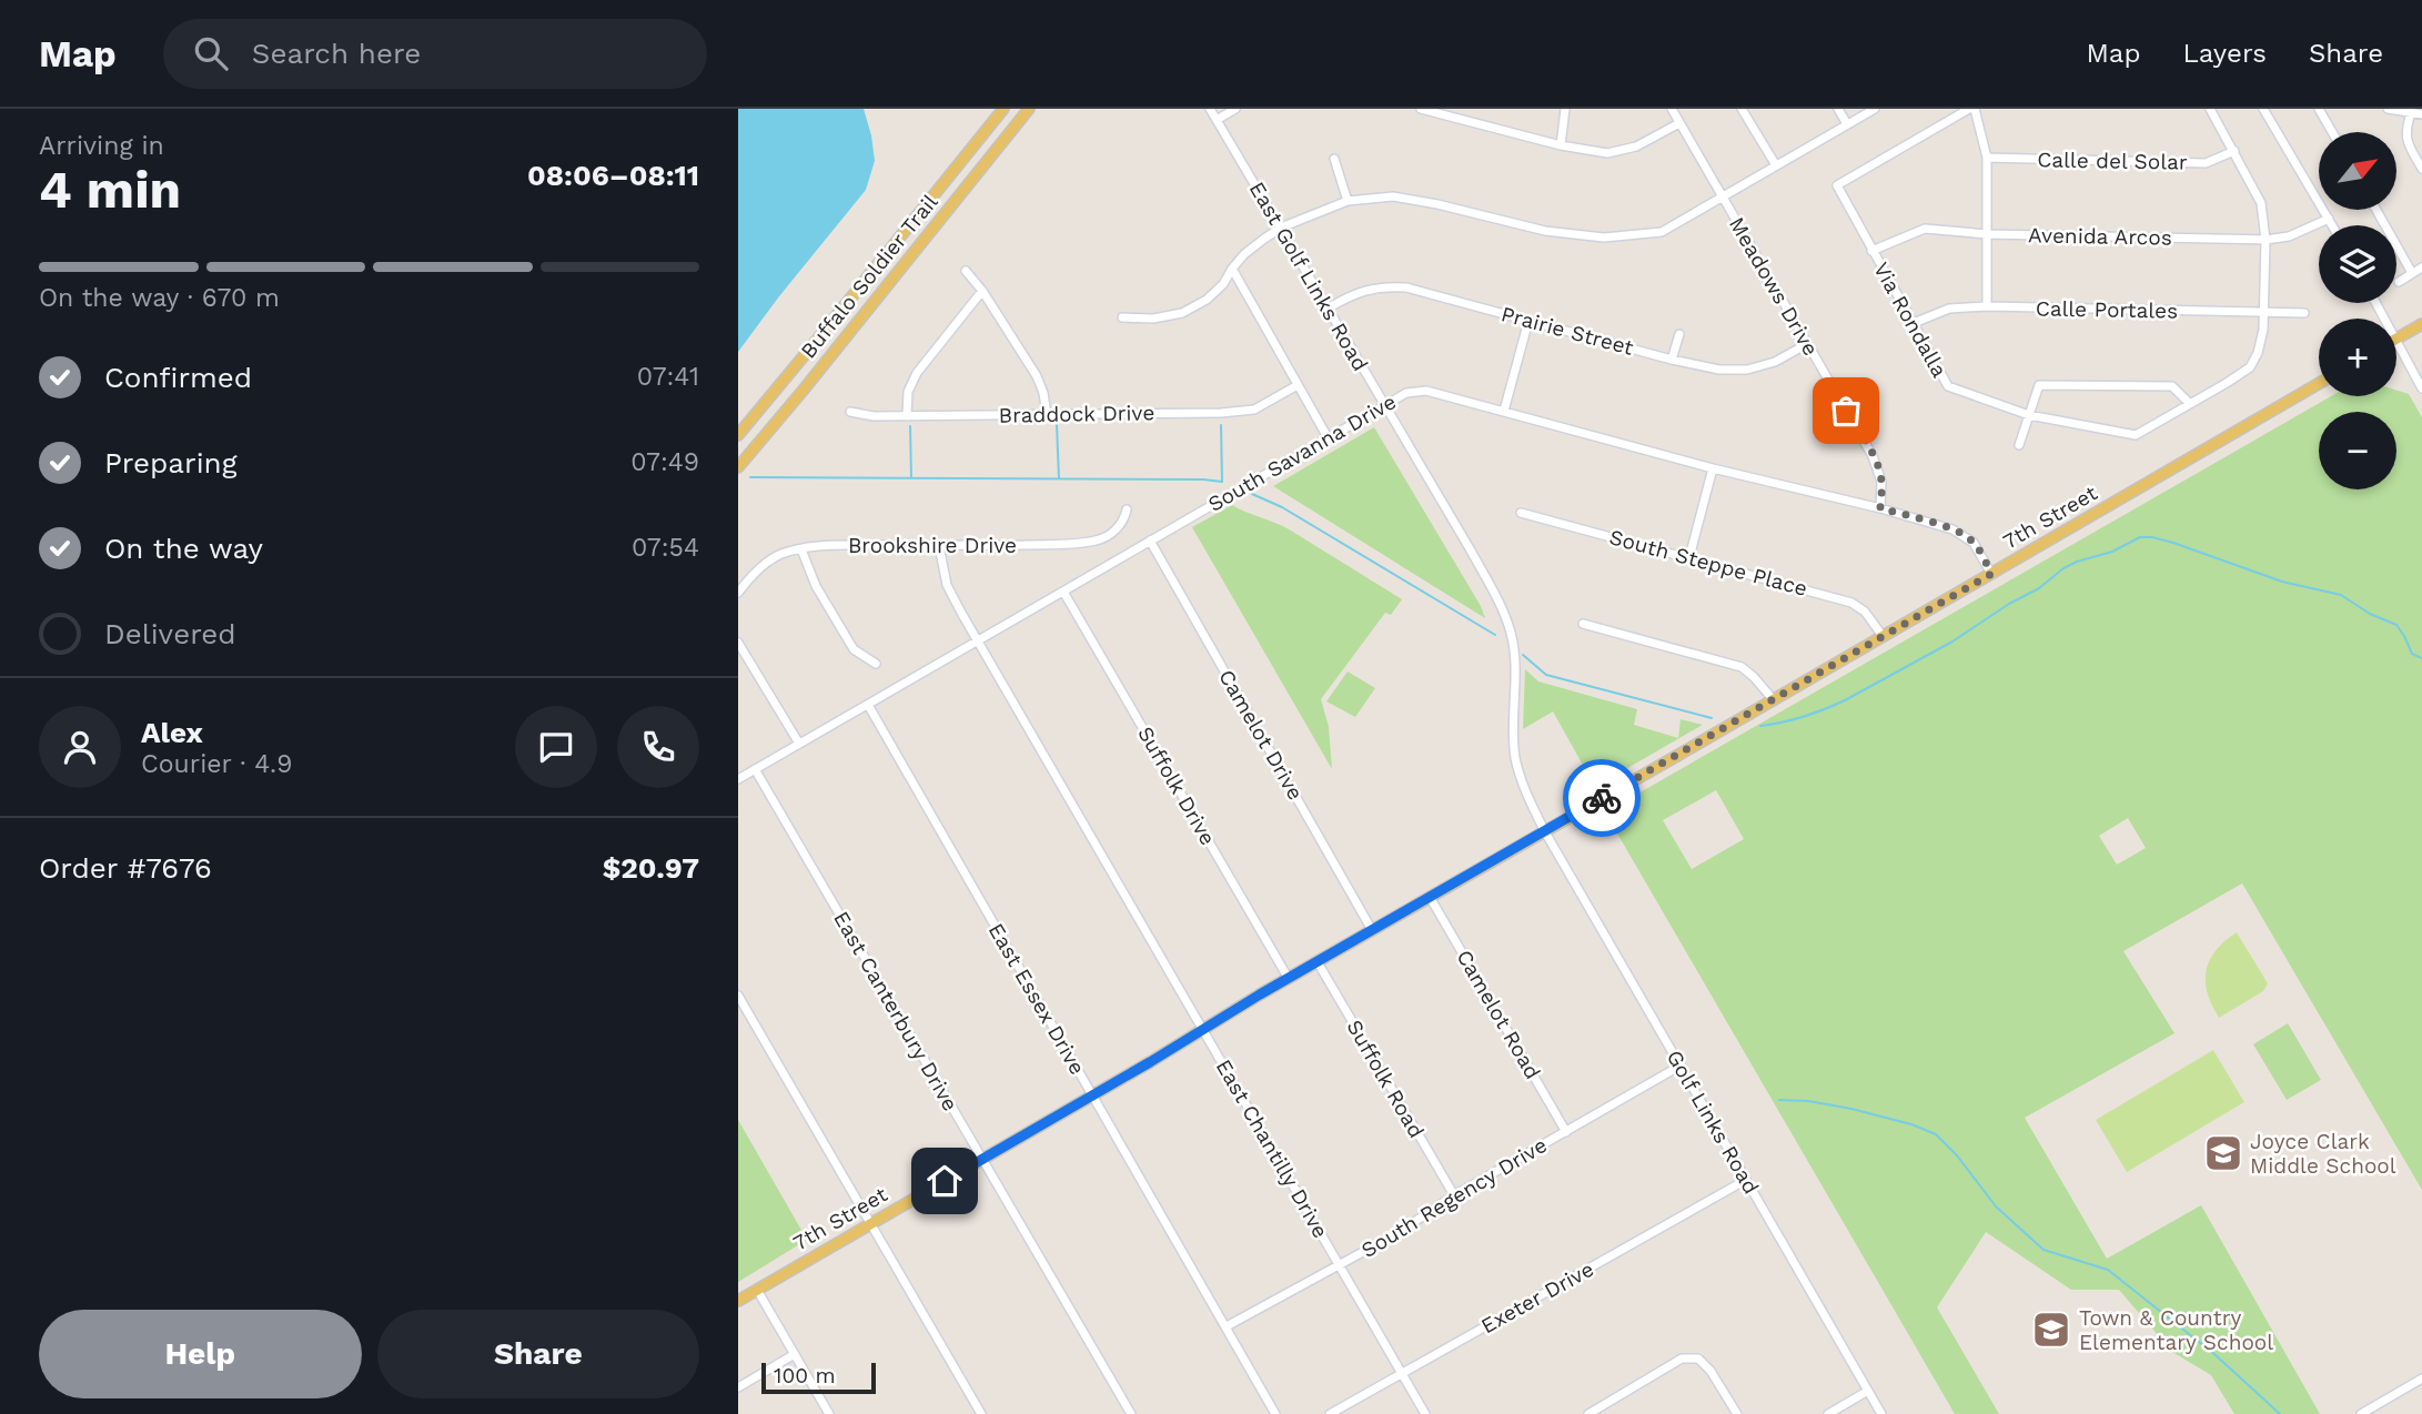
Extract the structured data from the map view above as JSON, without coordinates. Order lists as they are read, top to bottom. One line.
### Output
{"streets":{"main road":["Buffalo Soldier Trail","7th Street"],"street":["Calle del Solar","Avenida Arcos","East Golf Links Road","Meadows Drive","Calle Portales","Via Rondalla","Prairie Street","Braddock Drive","South Savanna Drive","Brookshire Drive","South Steppe Place","Camelot Drive","Suffolk Drive","East Essex Drive","East Canterbury Drive","Camelot Road","Suffolk Road","Golf Links Road","East Chantilly Drive","South Regency Drive","Exeter Drive"]},"crossings":[["Calle del Solar","Via Rondalla"],["Avenida Arcos","Via Rondalla"],["East Golf Links Road","Prairie Street"],["East Golf Links Road","South Savanna Drive"],["East Golf Links Road","7th Street"],["East Golf Links Road","Golf Links Road"],["Meadows Drive","Prairie Street"],["Meadows Drive","South Savanna Drive"],["Calle Portales","Via Rondalla"],["South Savanna Drive","7th Street"],["South Savanna Drive","Camelot Drive"],["South Savanna Drive","Suffolk Drive"],["South Savanna Drive","East Essex Drive"],["South Savanna Drive","East Canterbury Drive"],["South Savanna Drive","East Chantilly Drive"],["7th Street","South Steppe Place"],["7th Street","Camelot Drive"],["7th Street","Suffolk Drive"],["7th Street","East Essex Drive"],["7th Street","East Canterbury Drive"],["7th Street","Camelot Road"],["7th Street","Suffolk Road"],["7th Street","Golf Links Road"],["7th Street","East Chantilly Drive"],["Brookshire Drive","East Chantilly Drive"],["East Essex Drive","South Regency Drive"],["Camelot Road","South Regency Drive"],["Suffolk Road","South Regency Drive"],["Golf Links Road","South Regency Drive"],["Golf Links Road","Exeter Drive"],["East Chantilly Drive","South Regency Drive"],["East Chantilly Drive","Exeter Drive"]],"places":{"school or university":["Joyce Clark Middle School","Town & Country Elementary School"]},"scale_bar":"100 m","north":"top right","page":{"header":"Map","search":"Search here","nav":["Map","Layers","Share"],"heading":["4 min","Arriving in","08:06–08:11"],"panel":["Alex","Courier · 4.9","Order #7676","$20.97"],"map_buttons":["+","−"],"bar":"On the way · 670 m","list":[["Confirmed","07:41"],["Preparing","07:49"],["On the way","07:54"],"Delivered"],"buttons":["Help","Share"],"scale":"100 m"}}
